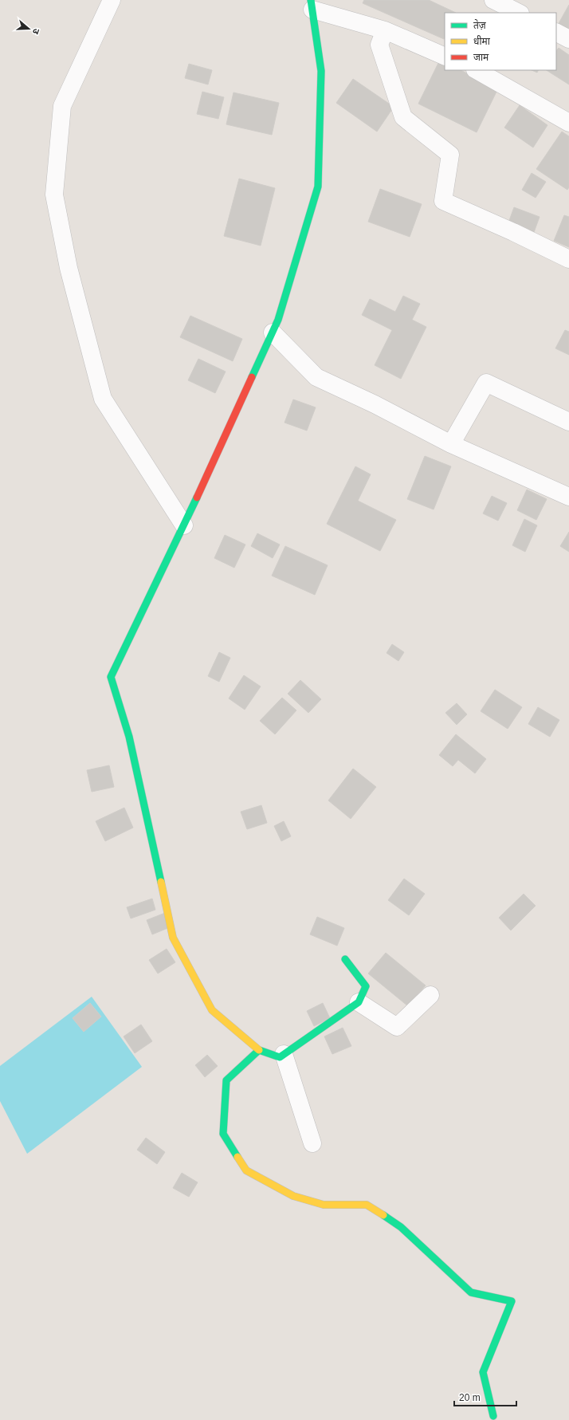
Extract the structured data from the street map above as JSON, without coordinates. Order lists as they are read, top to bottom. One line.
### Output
{"legend":["तेज़","धीमा","जाम"],"scale_bar":"20 m","north":"right"}
